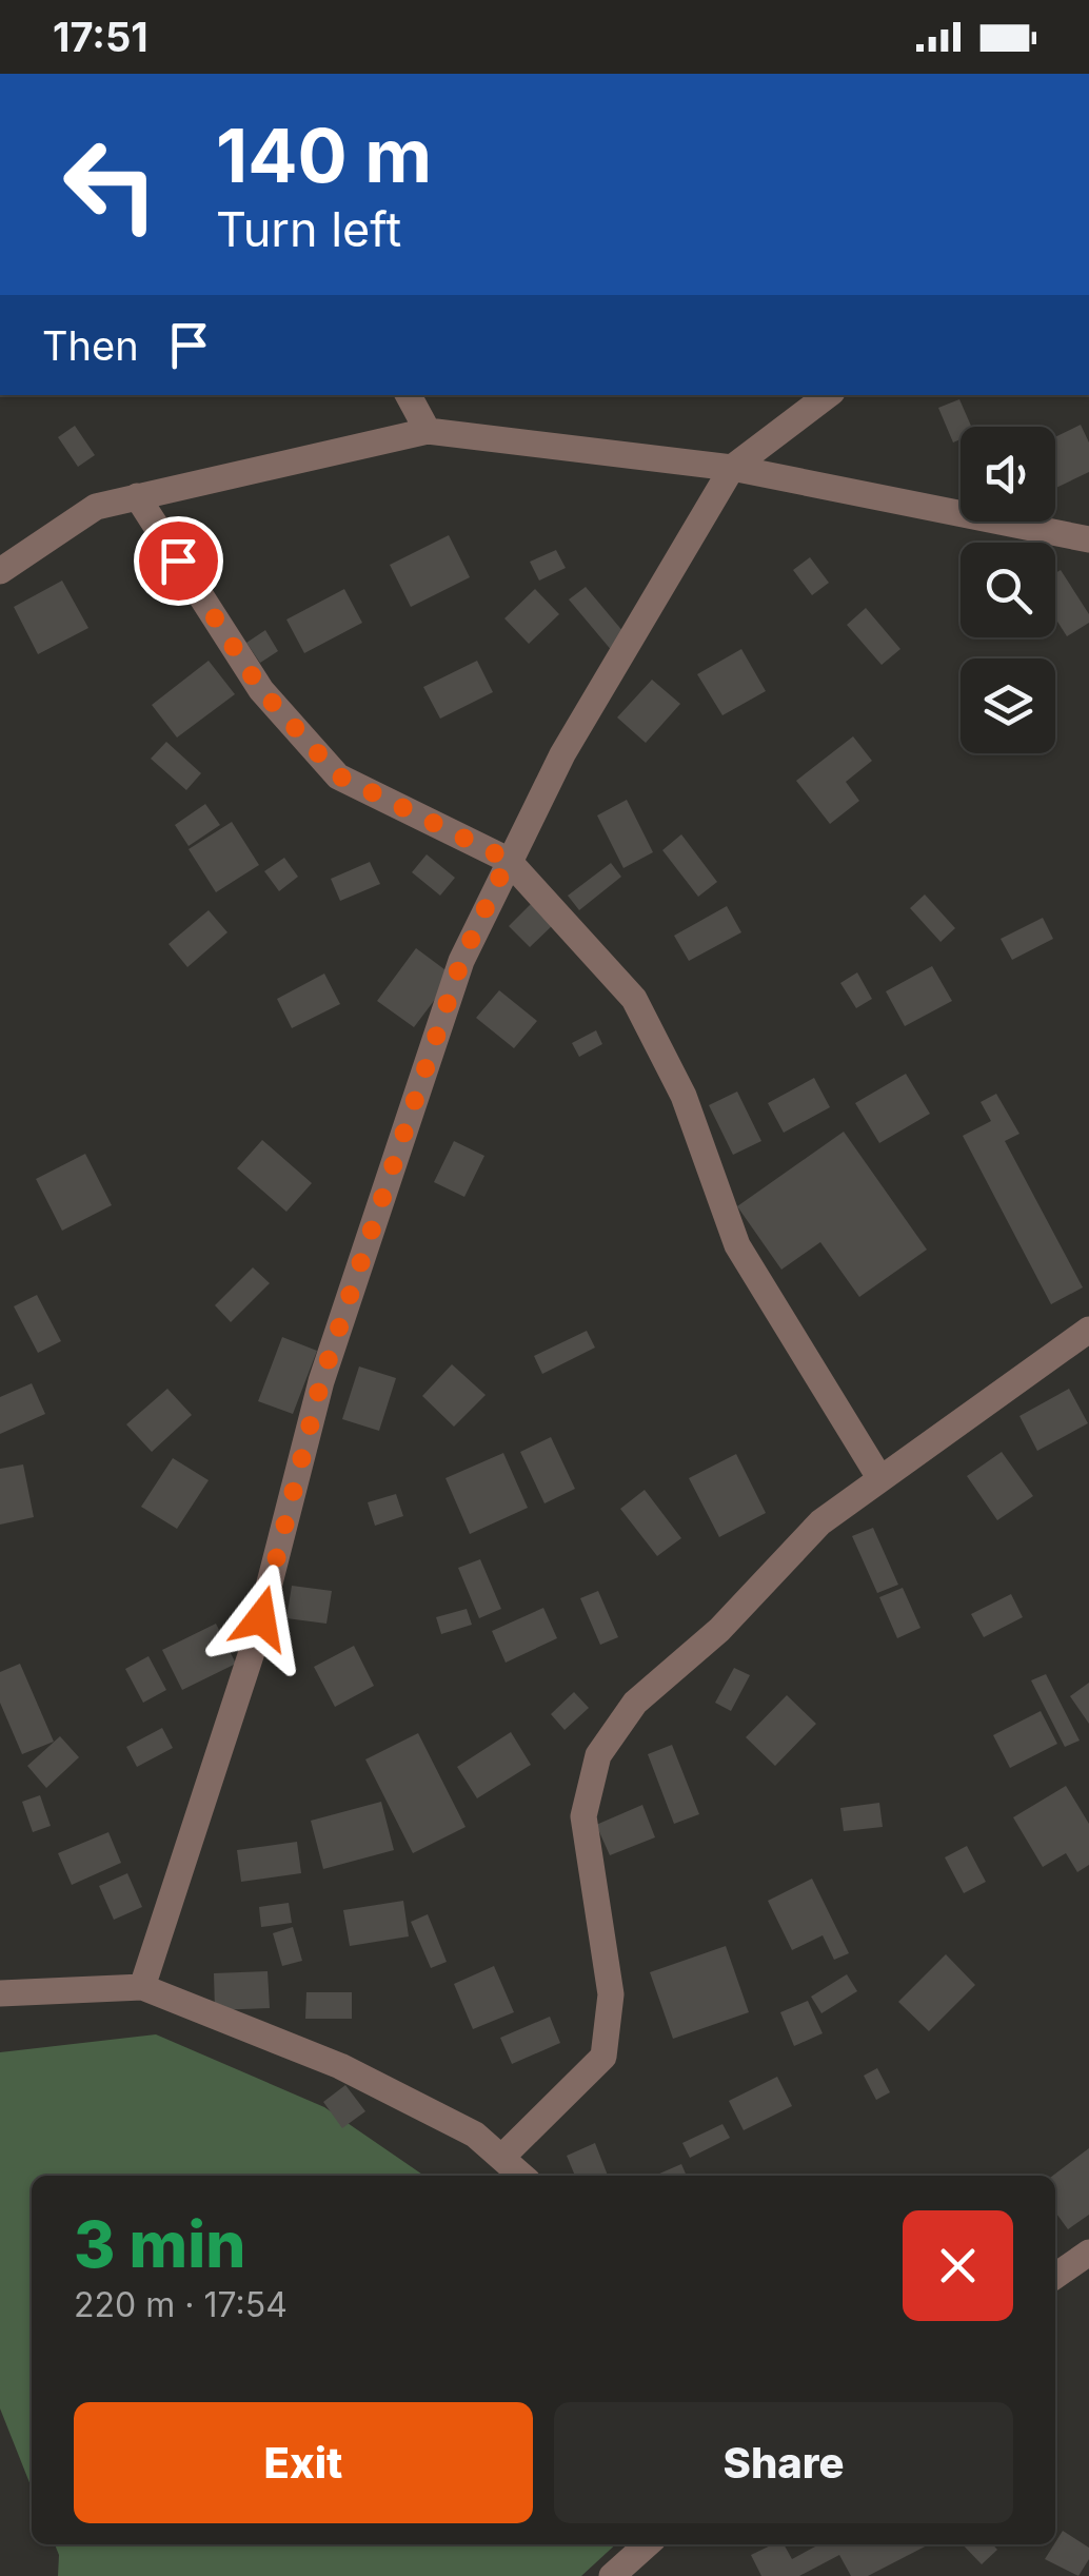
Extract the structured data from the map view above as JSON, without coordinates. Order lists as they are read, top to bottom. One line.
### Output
{"page":{"status":"17:51","turn":["140 m","Turn left"],"then":"Then","heading":["3 min","220 m · 17:54"],"buttons":["Exit","Share"]}}
